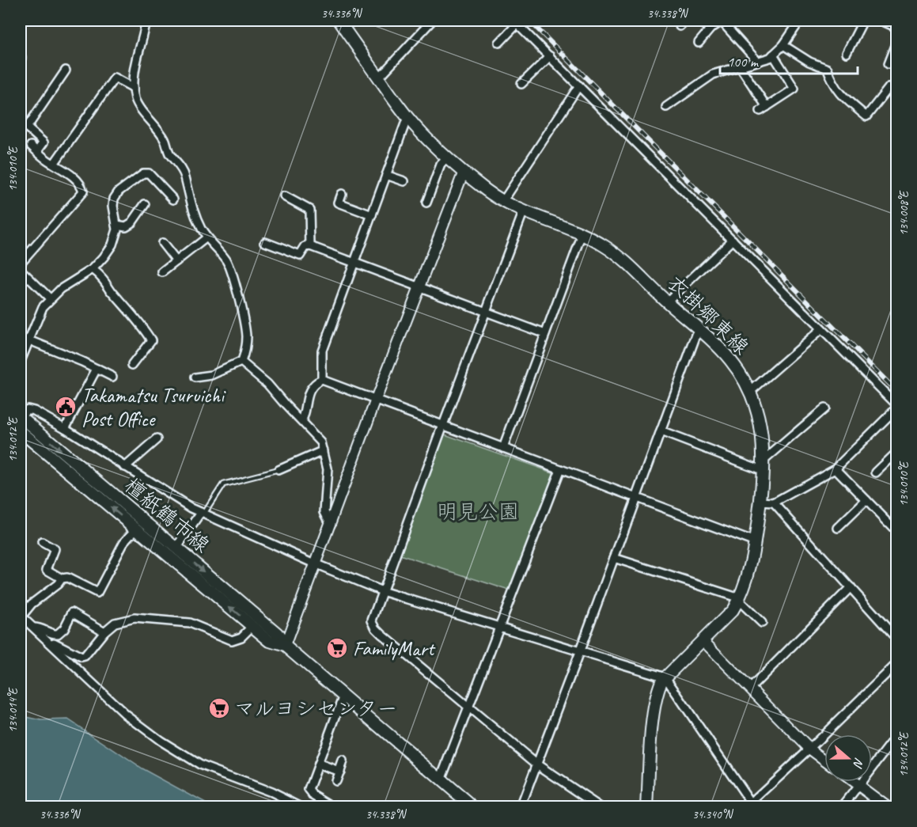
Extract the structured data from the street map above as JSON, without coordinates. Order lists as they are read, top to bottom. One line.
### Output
{"streets":{"main road":["衣掛郷東線","檀紙鶴市線"]},"parks":["明見公園"],"places":{"public building":["Takamatsu Tsuruichi Post Office"],"supermarket":["FamilyMart","マルヨシセンター"]},"scale_bar":"100 m","north":"right","coordinates":["34.336°N","34.338°N","134.010°E","134.008°E","134.012°E","134.014°E","34.340°N"]}
